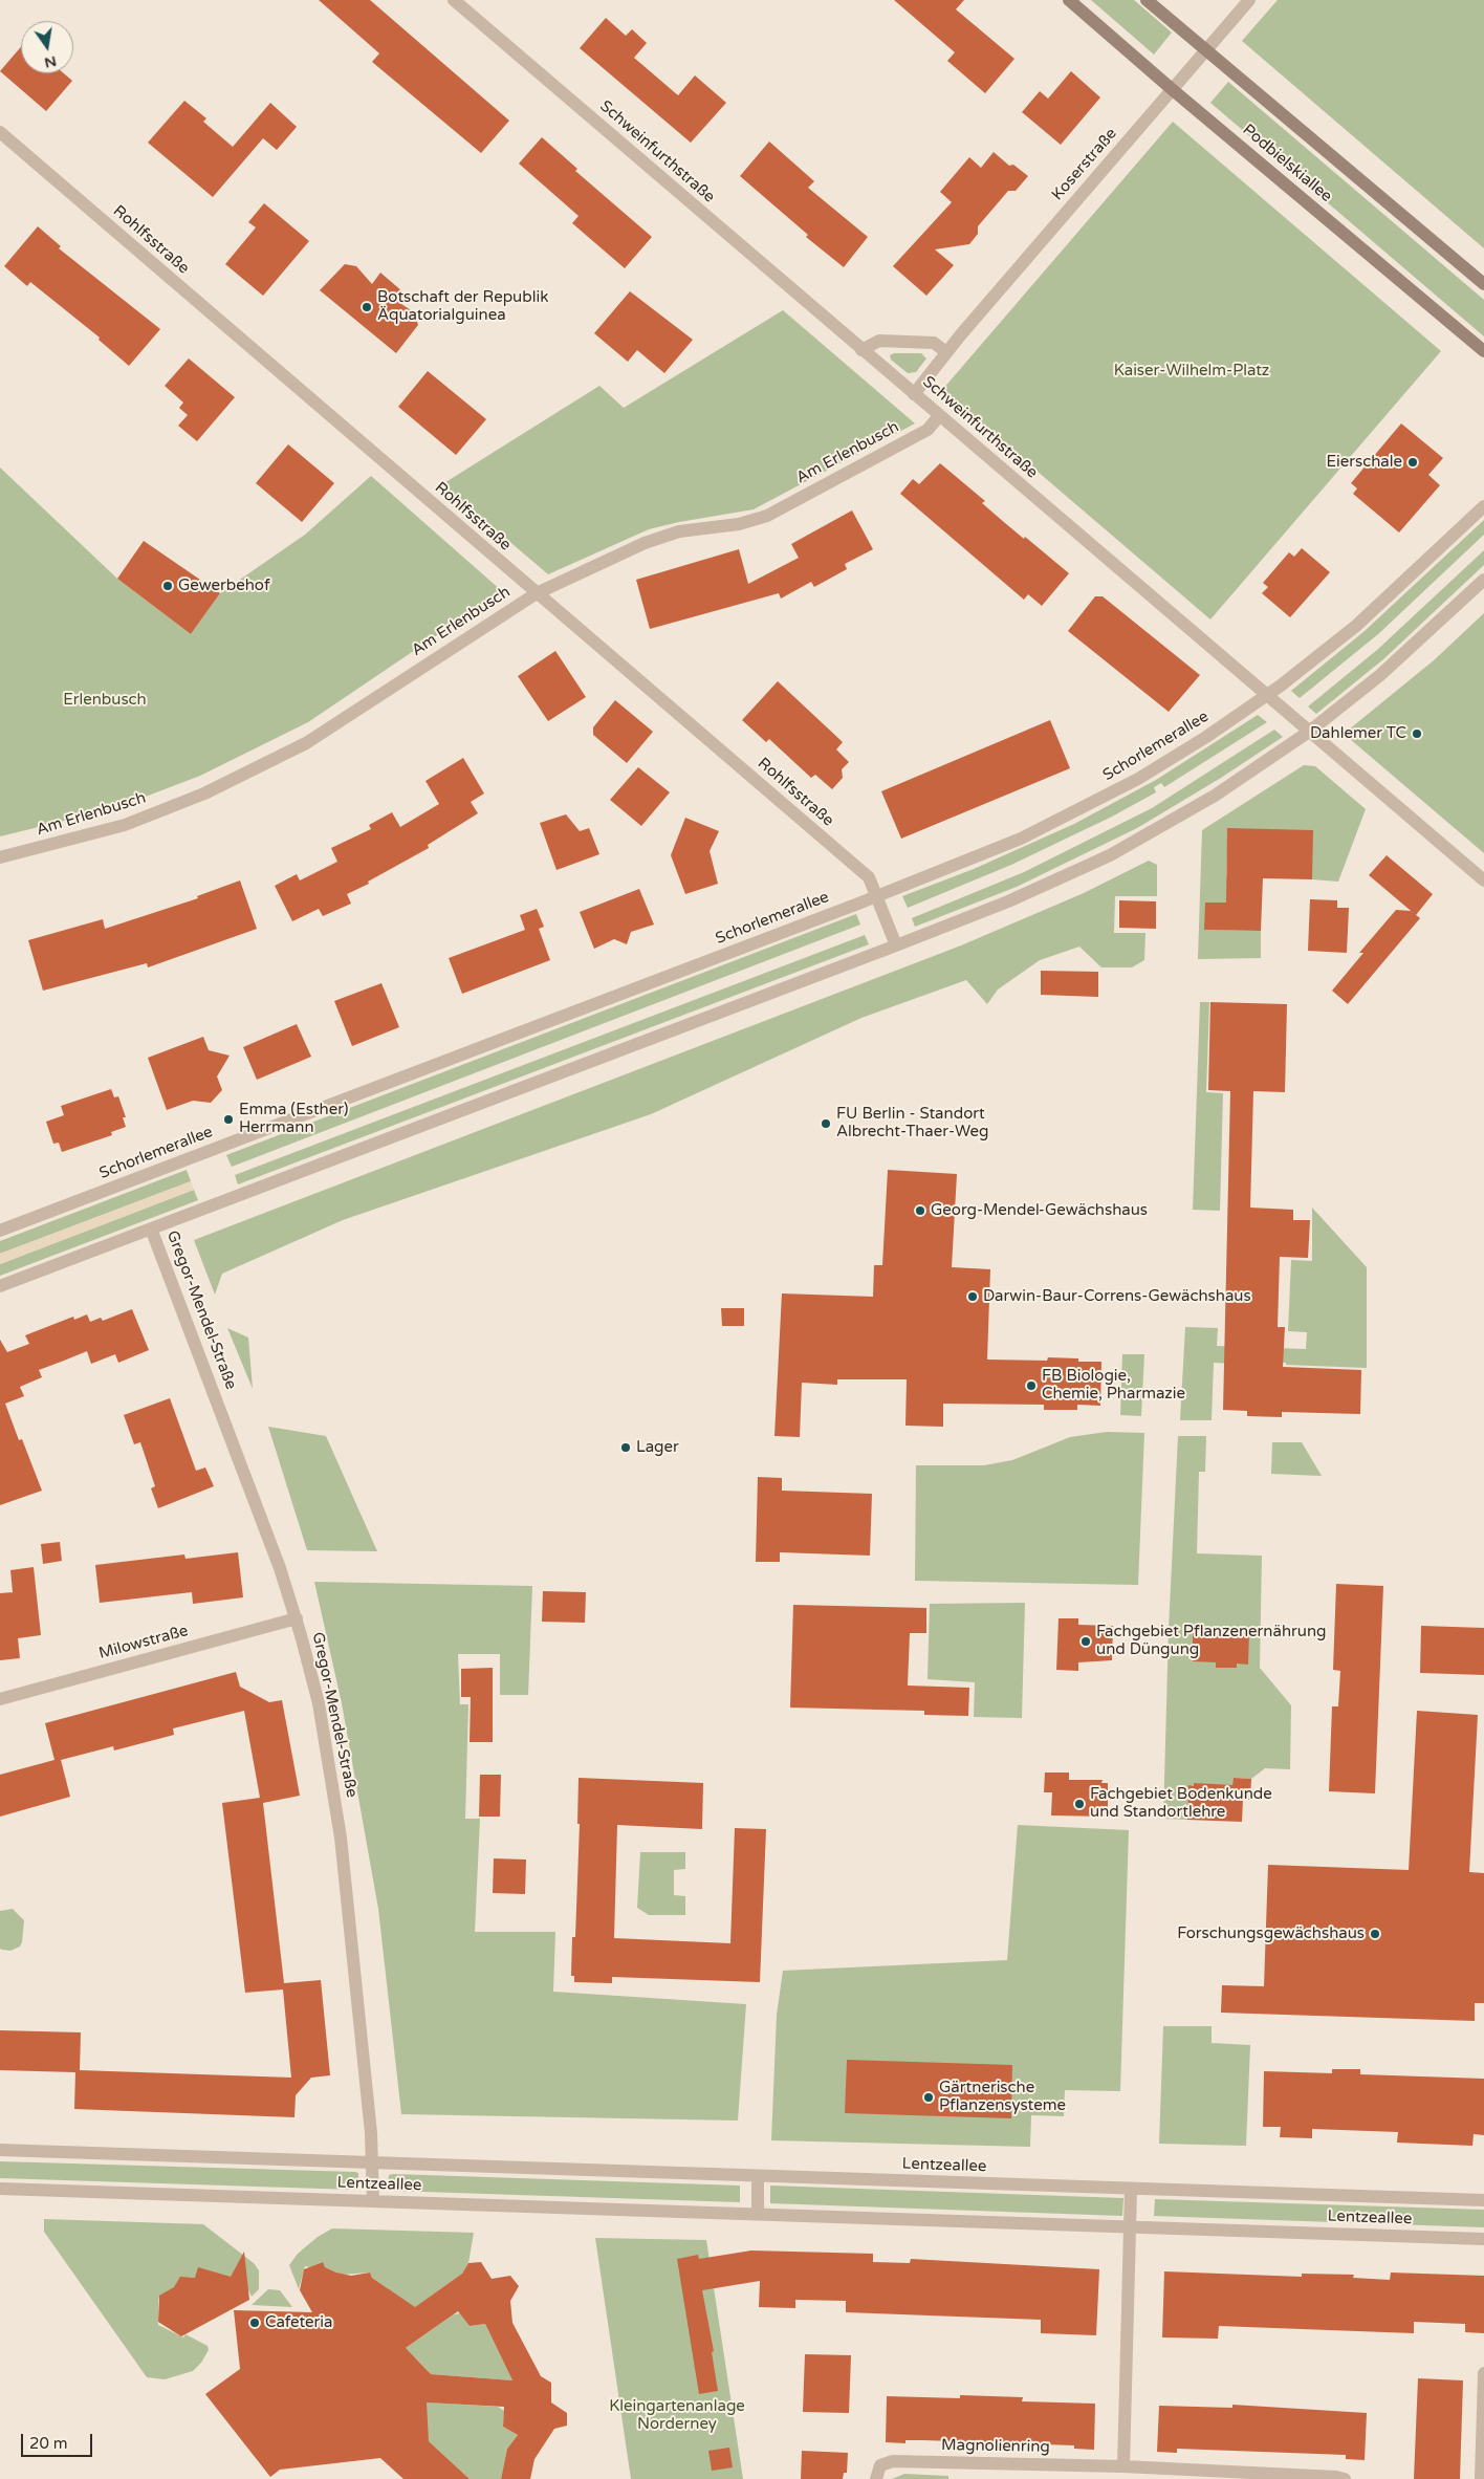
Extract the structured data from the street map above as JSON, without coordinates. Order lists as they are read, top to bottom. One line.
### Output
{"streets":{"street":["Schweinfurthstraße","Podbielskiallee","Koserstraße","Rohlfsstraße","Am Erlenbusch","Schorlemerallee","Gregor-Mendel-Straße","Milowstraße","Lentzeallee","Magnolienring"]},"crossings":[["Schweinfurthstraße","Koserstraße"],["Schweinfurthstraße","Am Erlenbusch"],["Schweinfurthstraße","Schorlemerallee"],["Podbielskiallee","Koserstraße"],["Rohlfsstraße","Am Erlenbusch"],["Rohlfsstraße","Schorlemerallee"],["Gregor-Mendel-Straße","Milowstraße"],["Gregor-Mendel-Straße","Lentzeallee"]],"parks":["Kaiser-Wilhelm-Platz","Erlenbusch","Kleingartenanlage Norderney"],"places":["Botschaft der Republik Äquatorialguinea","Eierschale","Gewerbehof","Dahlemer TC","Emma (Esther) Herrmann","FU Berlin - Standort Albrecht-Thaer-Weg","Georg-Mendel-Gewächshaus","Darwin-Baur-Correns-Gewächshaus","FB Biologie, Chemie, Pharmazie","Lager","Fachgebiet Pflanzenernährung und Düngung","Fachgebiet Bodenkunde und Standortlehre","Forschungsgewächshaus","Gärtnerische Pflanzensysteme","Cafeteria"],"scale_bar":"20 m","north":"bottom"}
